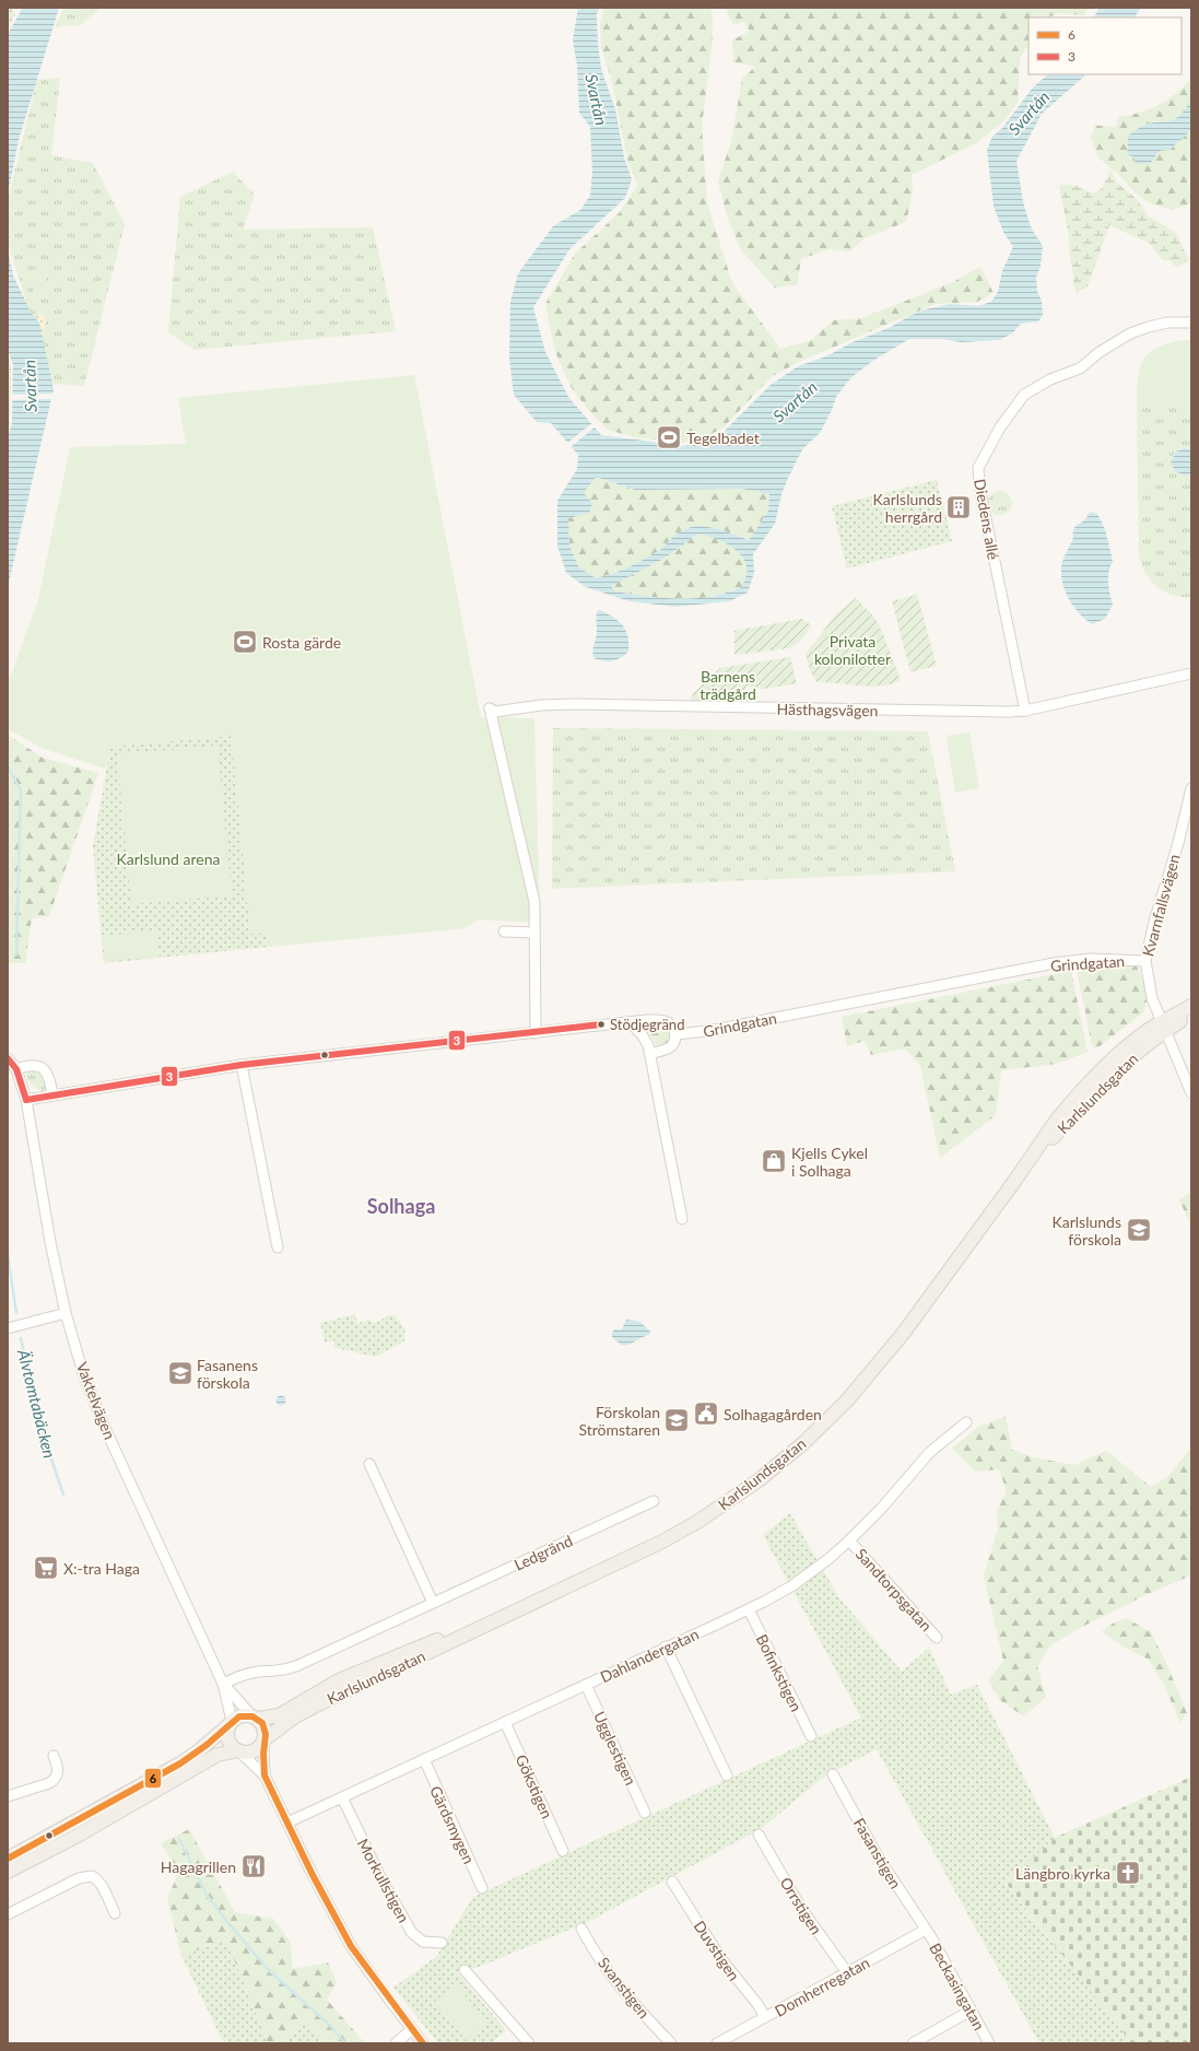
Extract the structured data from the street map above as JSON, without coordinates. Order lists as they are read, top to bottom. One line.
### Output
{"streets":{"main road":["Karlslundsgatan"],"street":["Diedens allé","Hästhagsvägen","Kvarnfallsvägen","Grindgatan","Vaktelvägen","Ledgränd","Sandtorpsgatan","Dahlandergatan","Bofinkstigen","Ugglestigen","Gökstigen","Gärdsmygen","Fasanstigen","Morkullstigen","Orrstigen","Duvstigen","Domherregatan","Beckasingatan","Svanstigen"]},"crossings":[["Diedens allé","Hästhagsvägen"],["Kvarnfallsvägen","Grindgatan"],["Kvarnfallsvägen","Karlslundsgatan"],["Karlslundsgatan","Vaktelvägen"],["Vaktelvägen","Ledgränd"],["Sandtorpsgatan","Dahlandergatan"],["Dahlandergatan","Bofinkstigen"],["Dahlandergatan","Ugglestigen"],["Dahlandergatan","Gökstigen"],["Dahlandergatan","Gärdsmygen"],["Dahlandergatan","Morkullstigen"],["Fasanstigen","Domherregatan"],["Fasanstigen","Beckasingatan"],["Orrstigen","Domherregatan"],["Duvstigen","Domherregatan"],["Domherregatan","Beckasingatan"]],"districts":["Solhaga"],"water":["Svartån","Älvtomtabäcken"],"parks":["Privata kolonilotter","Barnens trädgård","Karlslund arena"],"places":{"sports":["Tegelbadet","Rosta gärde"],"building":["Karlslunds herrgård"],"other":["Stödjegränd"],"shop":["Kjells Cykel i Solhaga"],"school or university":["Karlslunds förskola","Fasanens förskola","Förskolan Strömstaren"],"public building":["Solhagagården"],"supermarket":["X:-tra Haga"],"restaurant":["Hagagrillen"],"church":["Längbro kyrka"]},"lines":["transit line 3","transit line 6"],"legend":["6","3"]}
